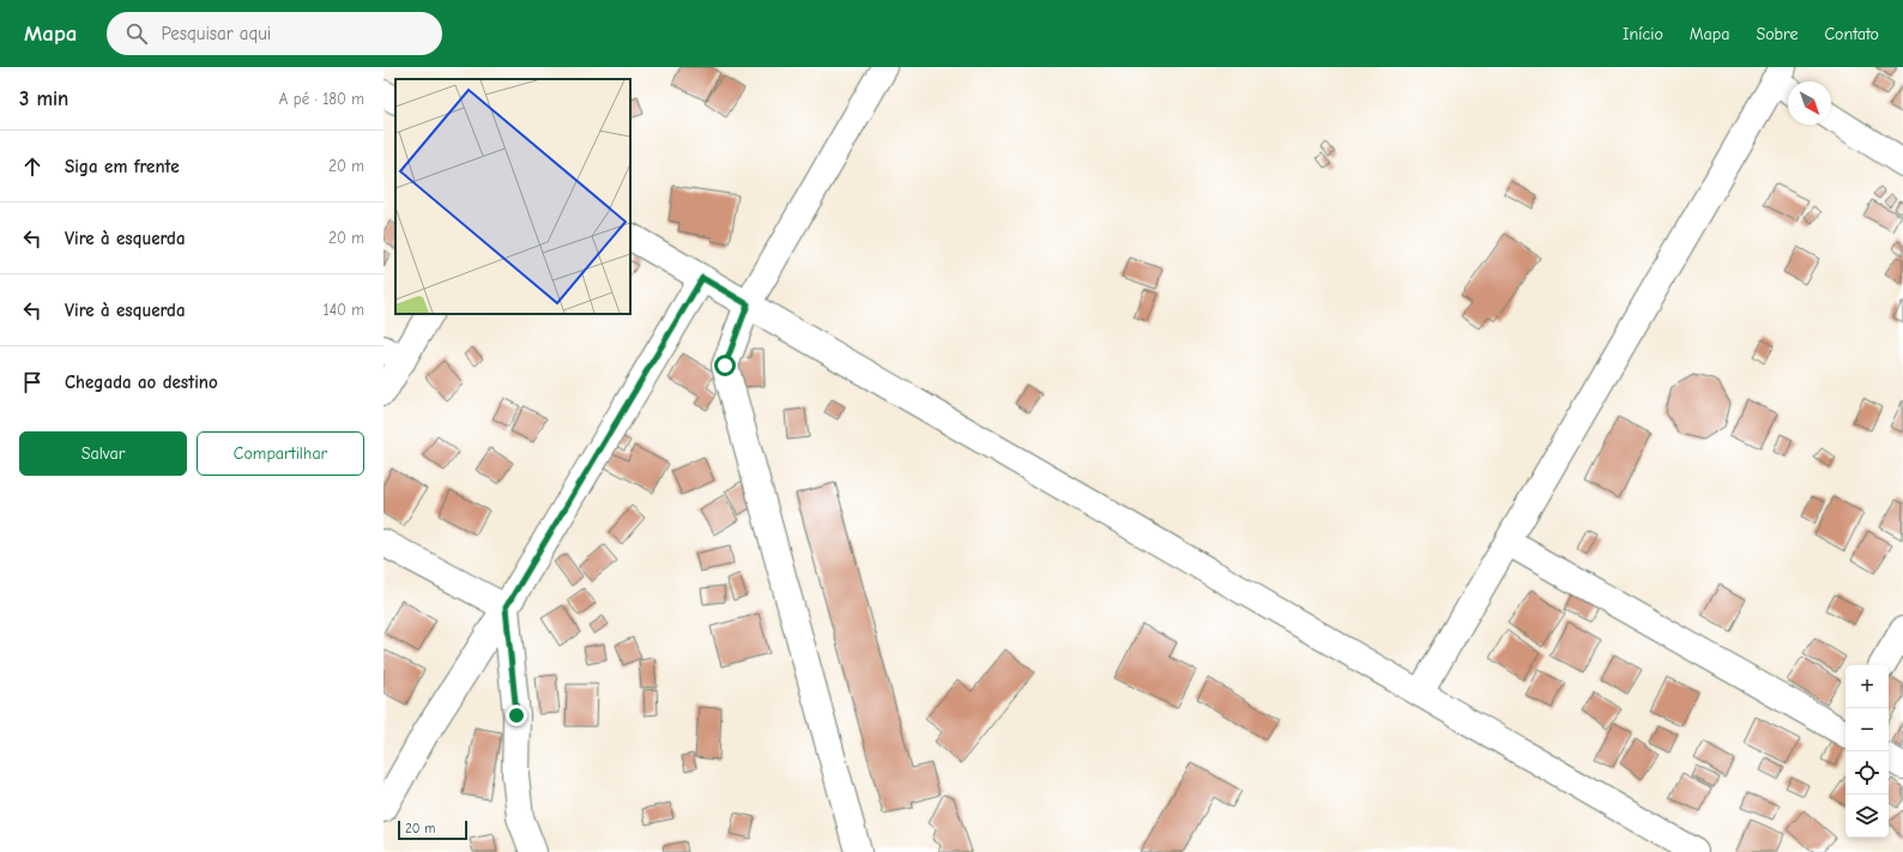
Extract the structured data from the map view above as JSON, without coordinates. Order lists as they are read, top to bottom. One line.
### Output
{"scale_bar":"20 m","north":"bottom right","page":{"header":"Mapa","search":"Pesquisar aqui","nav":["Início","Mapa","Sobre","Contato"],"heading":["3 min","A pé · 180 m"],"list":[["Siga em frente","20 m"],["Vire à esquerda","20 m"],["Vire à esquerda","140 m"],"Chegada ao destino"],"buttons":["Salvar","Compartilhar"],"map_buttons":["+","−"],"scale":"20 m"}}
